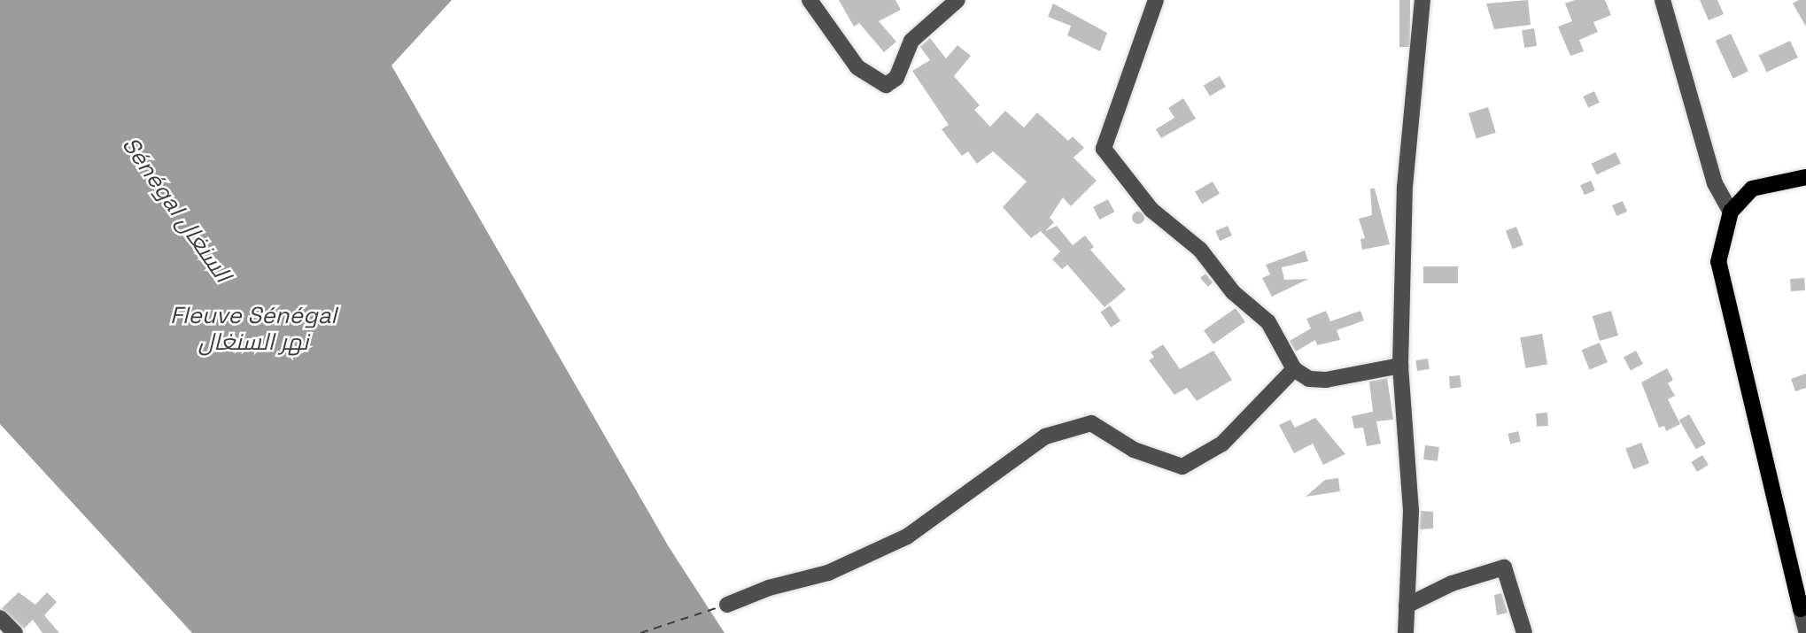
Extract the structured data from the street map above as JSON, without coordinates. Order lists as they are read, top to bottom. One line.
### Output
{"water":["Sénégal السنغال","Fleuve Sénégal نهر السنغال"]}
